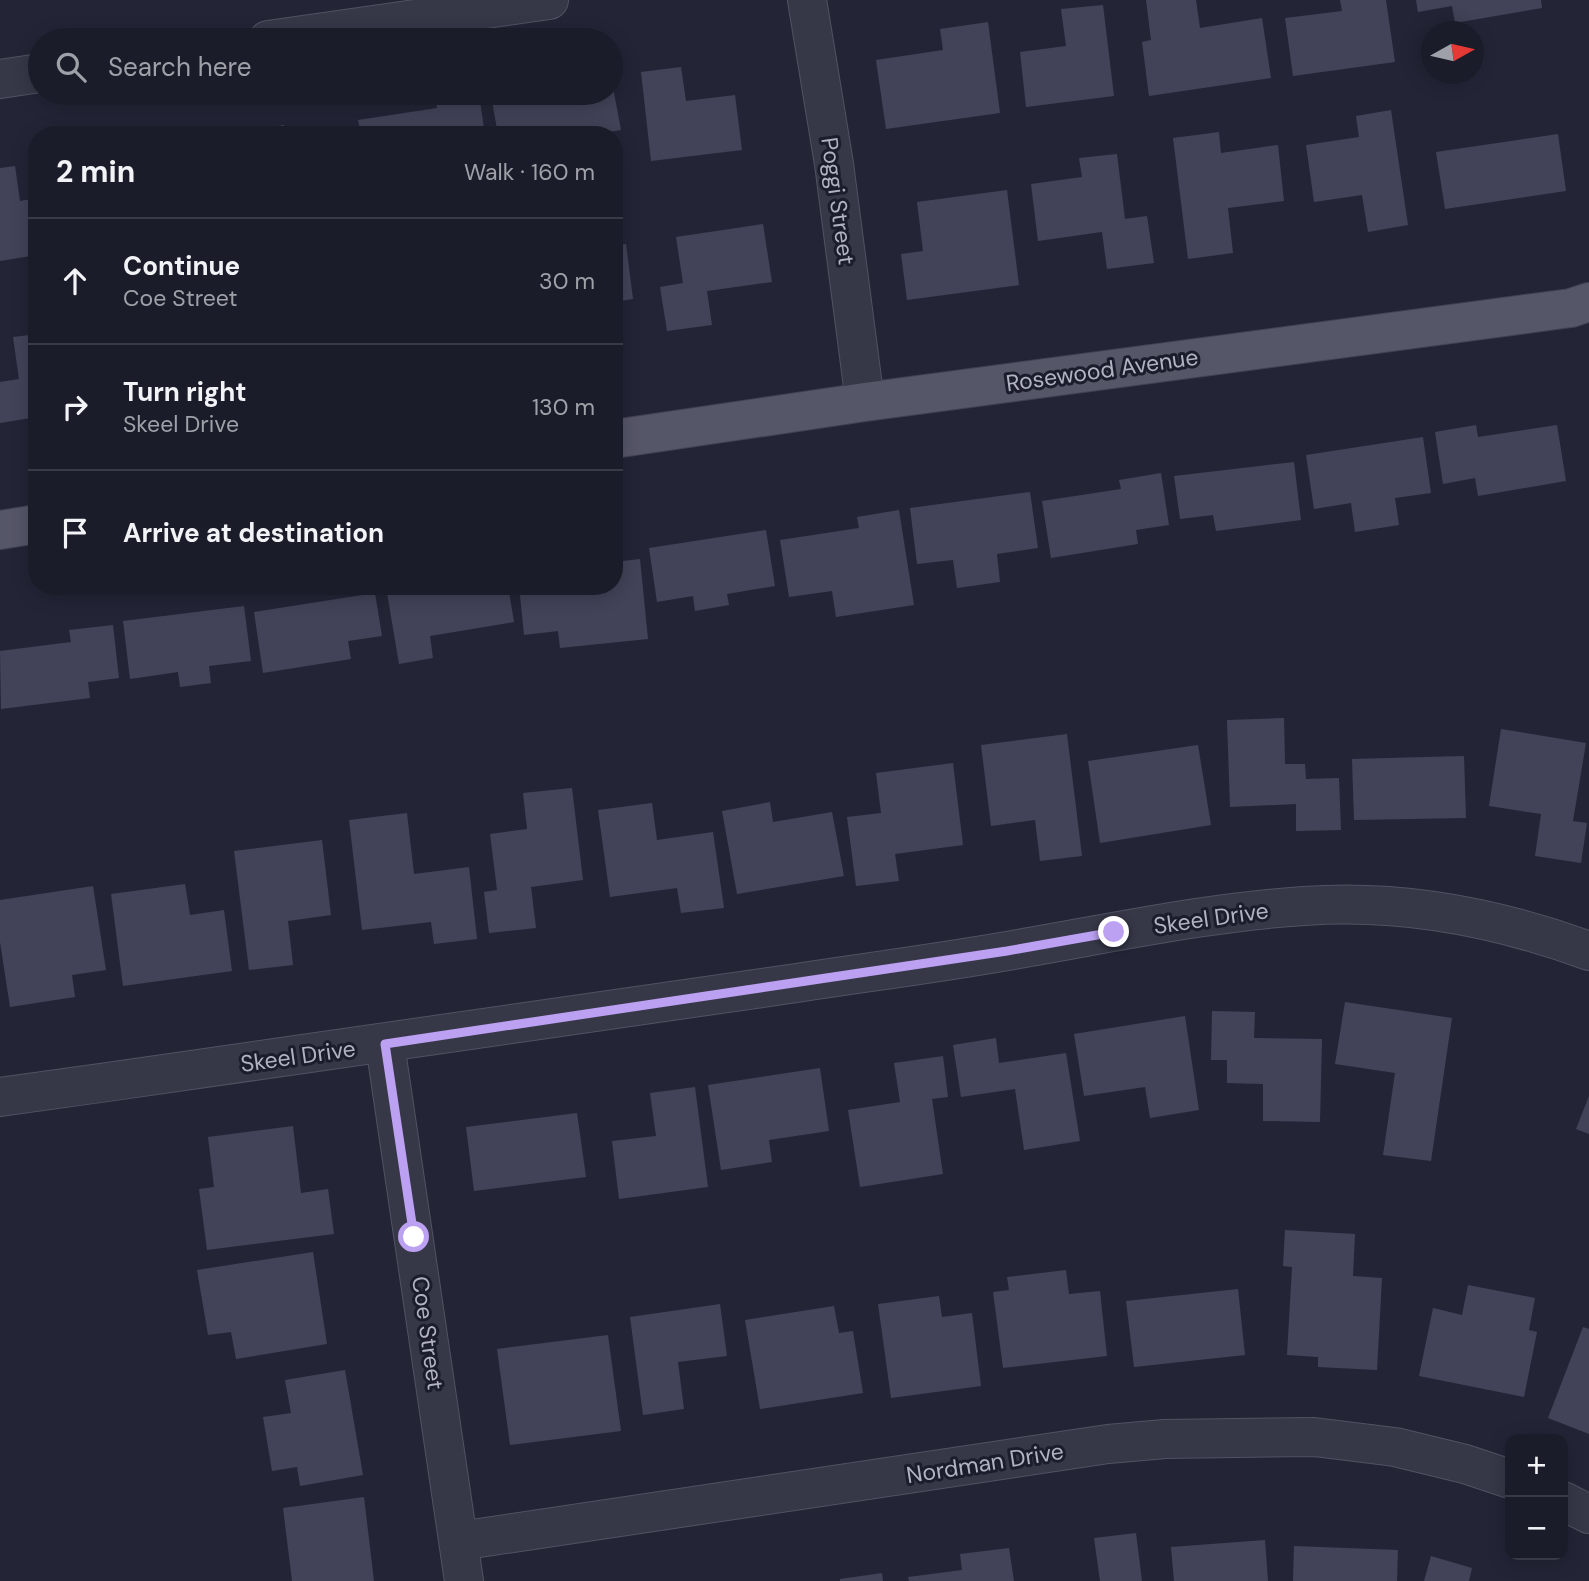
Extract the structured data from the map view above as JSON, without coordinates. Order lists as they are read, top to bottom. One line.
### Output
{"streets":{"main road":["Rosewood Avenue"],"street":["Poggi Street","Skeel Drive","Coe Street","Nordman Drive"]},"crossings":[["Poggi Street","Rosewood Avenue"],["Skeel Drive","Coe Street"],["Coe Street","Nordman Drive"]],"north":"right","page":{"search":"Search here","heading":["2 min","Walk · 160 m"],"list":[["Continue","Coe Street","30 m"],["Turn right","Skeel Drive","130 m"],"Arrive at destination"],"map_buttons":["+","−"]}}
